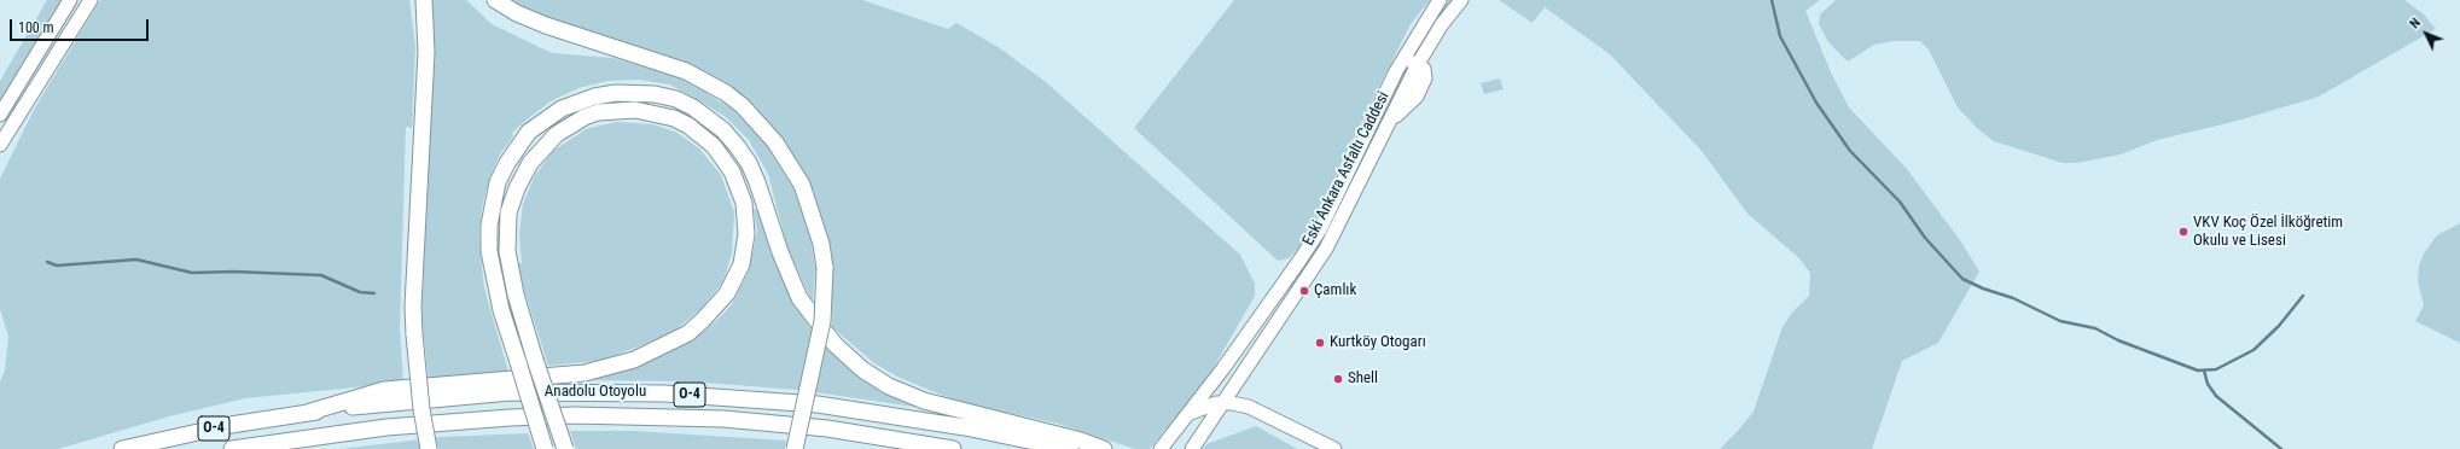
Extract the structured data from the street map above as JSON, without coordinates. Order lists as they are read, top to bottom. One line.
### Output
{"streets":{"highway":["Anadolu Otoyolu","O-4"],"main road":["Eski Ankara Asfaltı Caddesi"]},"places":["VKV Koç Özel İlköğretim Okulu ve Lisesi","Çamlık","Kurtköy Otogarı","Shell"],"scale_bar":"100 m","north":"top left"}
